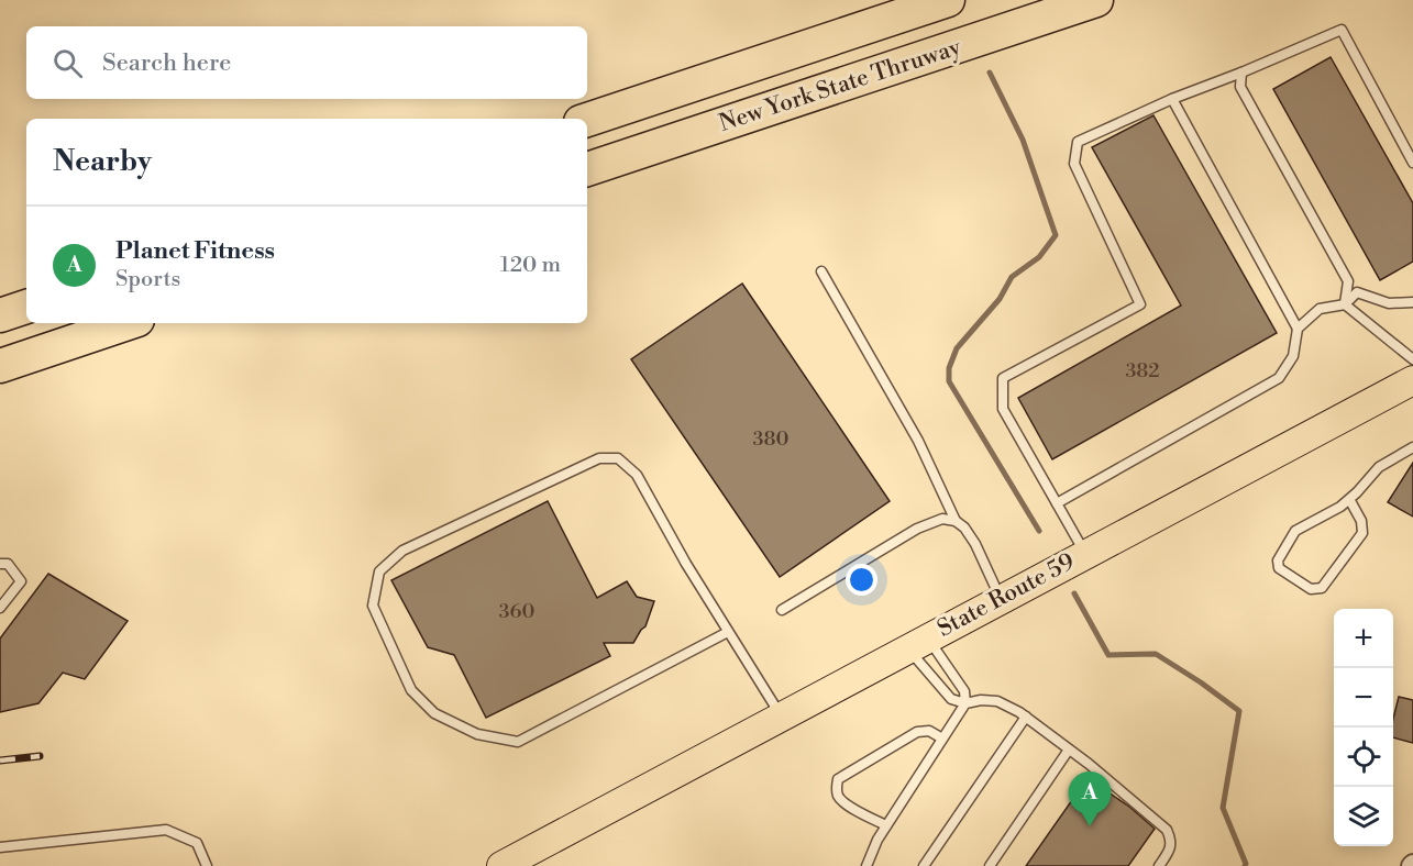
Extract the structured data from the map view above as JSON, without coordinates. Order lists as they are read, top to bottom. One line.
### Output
{"streets":{"highway":["New York State Thruway"],"main road":["State Route 59"]},"house_numbers":["382","380","360"],"page":{"search":"Search here","heading":"Nearby","list":[{"mark":"A","name":"Planet Fitness","note":"Sports","value":"120 m"}],"map_buttons":["+","−"],"pins":"A"}}
